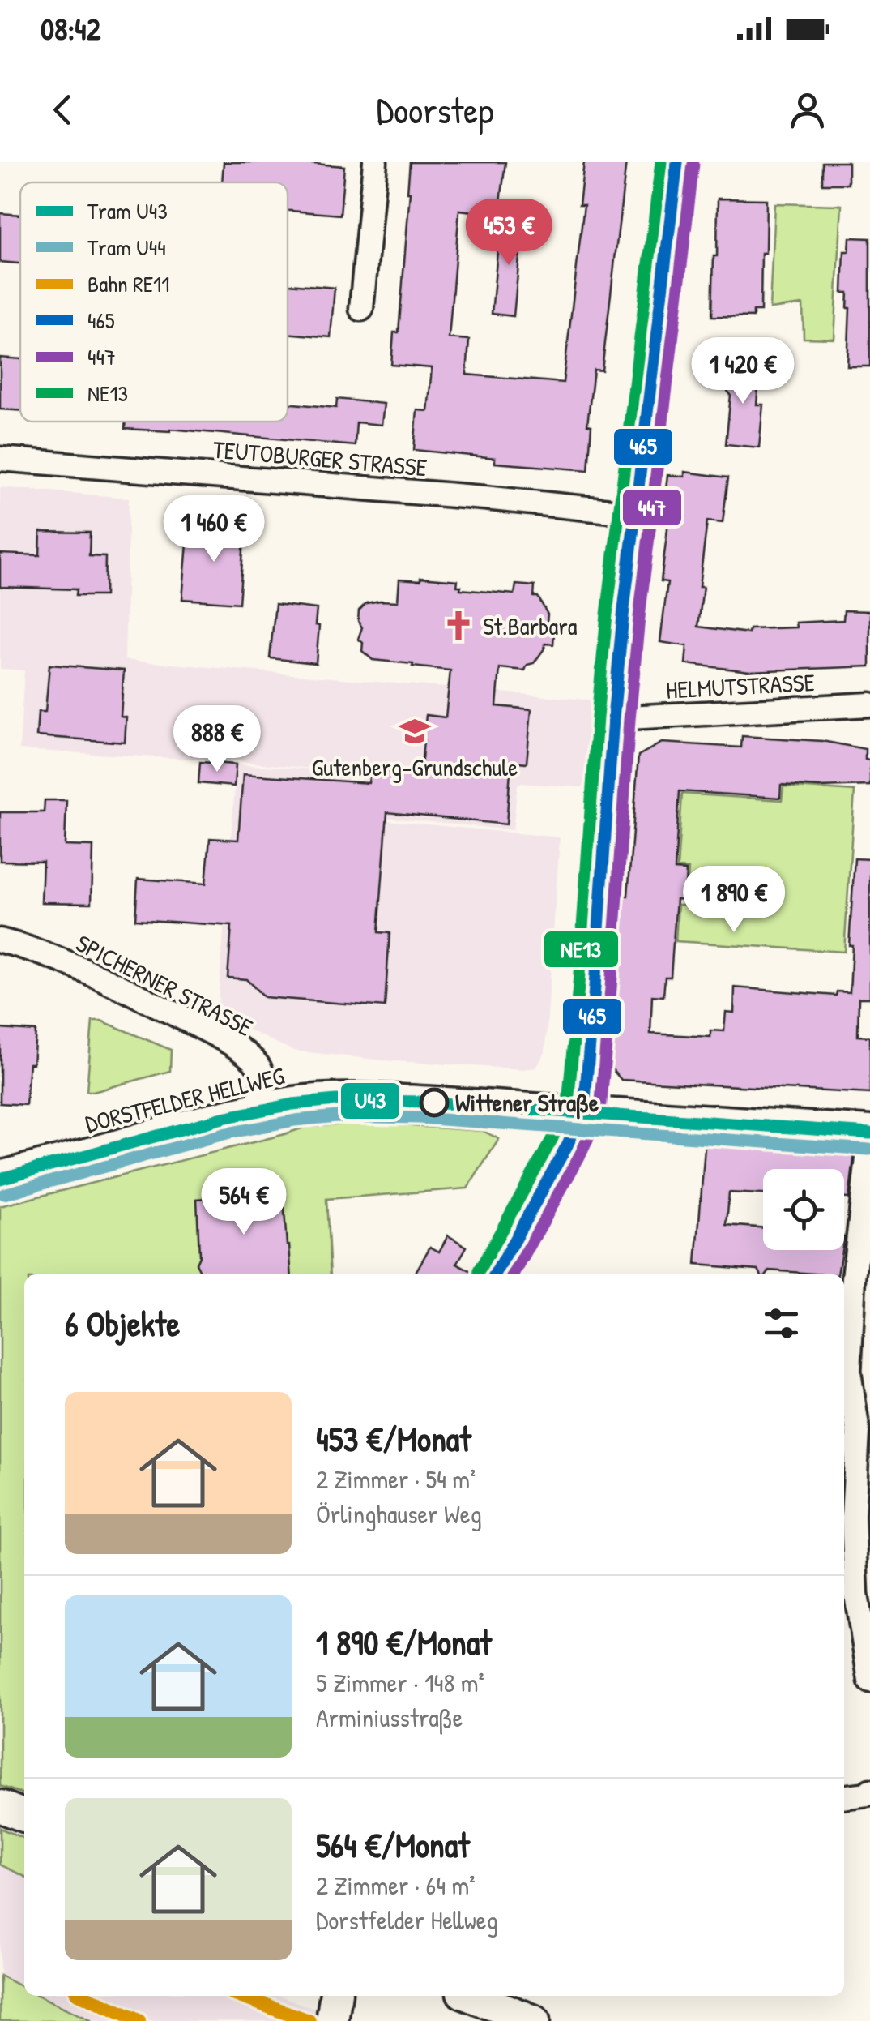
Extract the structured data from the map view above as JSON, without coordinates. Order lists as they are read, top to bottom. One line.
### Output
{"streets":{"street":["TEUTOBURGER STRASSE","HELMUTSTRASSE","SPICHERNER STRASSE","DORSTFELDER HELLWEG"]},"crossings":[["SPICHERNER STRASSE","DORSTFELDER HELLWEG"]],"places":{"church":["St.Barbara"],"school or university":["Gutenberg-Grundschule"],"other":["Wittener Straße"]},"lines":["transit line 465","transit line NE13","transit line 447","tram line U43","tram line U44","rail line RE11"],"legend":["Tram U43","Tram U44","Bahn RE11","465","447","NE13"],"page":{"status":"08:42","header":"Doorstep","price":["453 €","1 420 €","1 460 €","888 €","1 890 €","564 €"],"heading":"6 Objekte","list":[{"name":"453 €/Monat","note":"2 Zimmer · 54 m² · Örlinghauser Weg"},{"name":"1 890 €/Monat","note":"5 Zimmer · 148 m² · Arminiusstraße"},{"name":"564 €/Monat","note":"2 Zimmer · 64 m² · Dorstfelder Hellweg"}]}}
